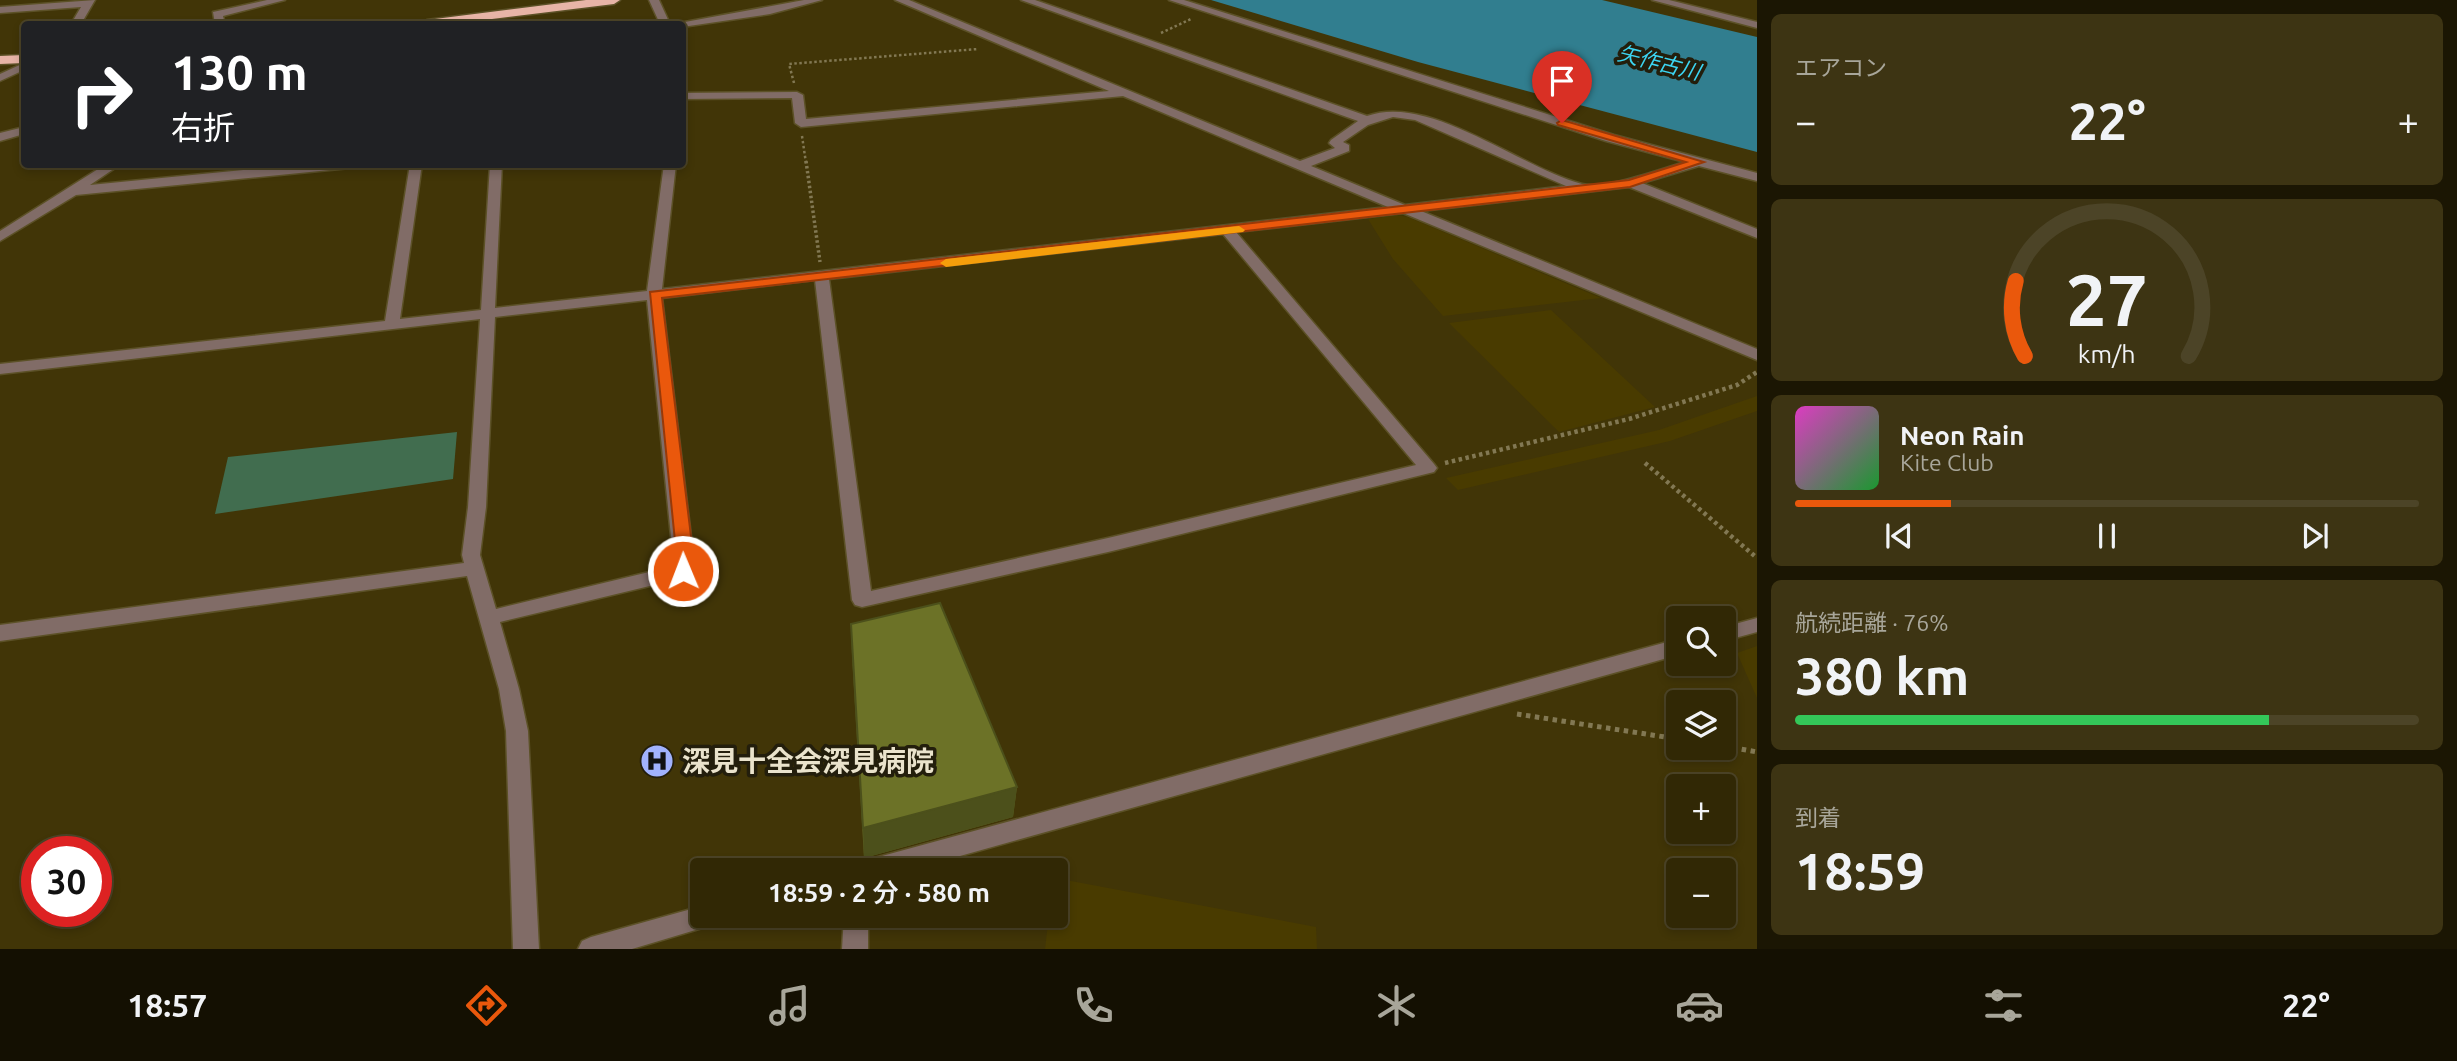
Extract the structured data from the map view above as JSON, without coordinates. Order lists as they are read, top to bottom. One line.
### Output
{"water":["矢作古川"],"places":{"hospital":["深見十全会深見病院"]},"page":{"tile":["エアコン",["航続距離 · 76%","380 km"],["到着","18:59"]],"turn":["130 m","右折"],"heat":["−","22°","+"],"song":["Neon Rain","Kite Club"],"map_buttons":["+","−"],"limit":"30","trip":"18:59 · 2 分 · 580 m","tabs":["18:57","22°"],"gauge":["27","km/h"]}}
